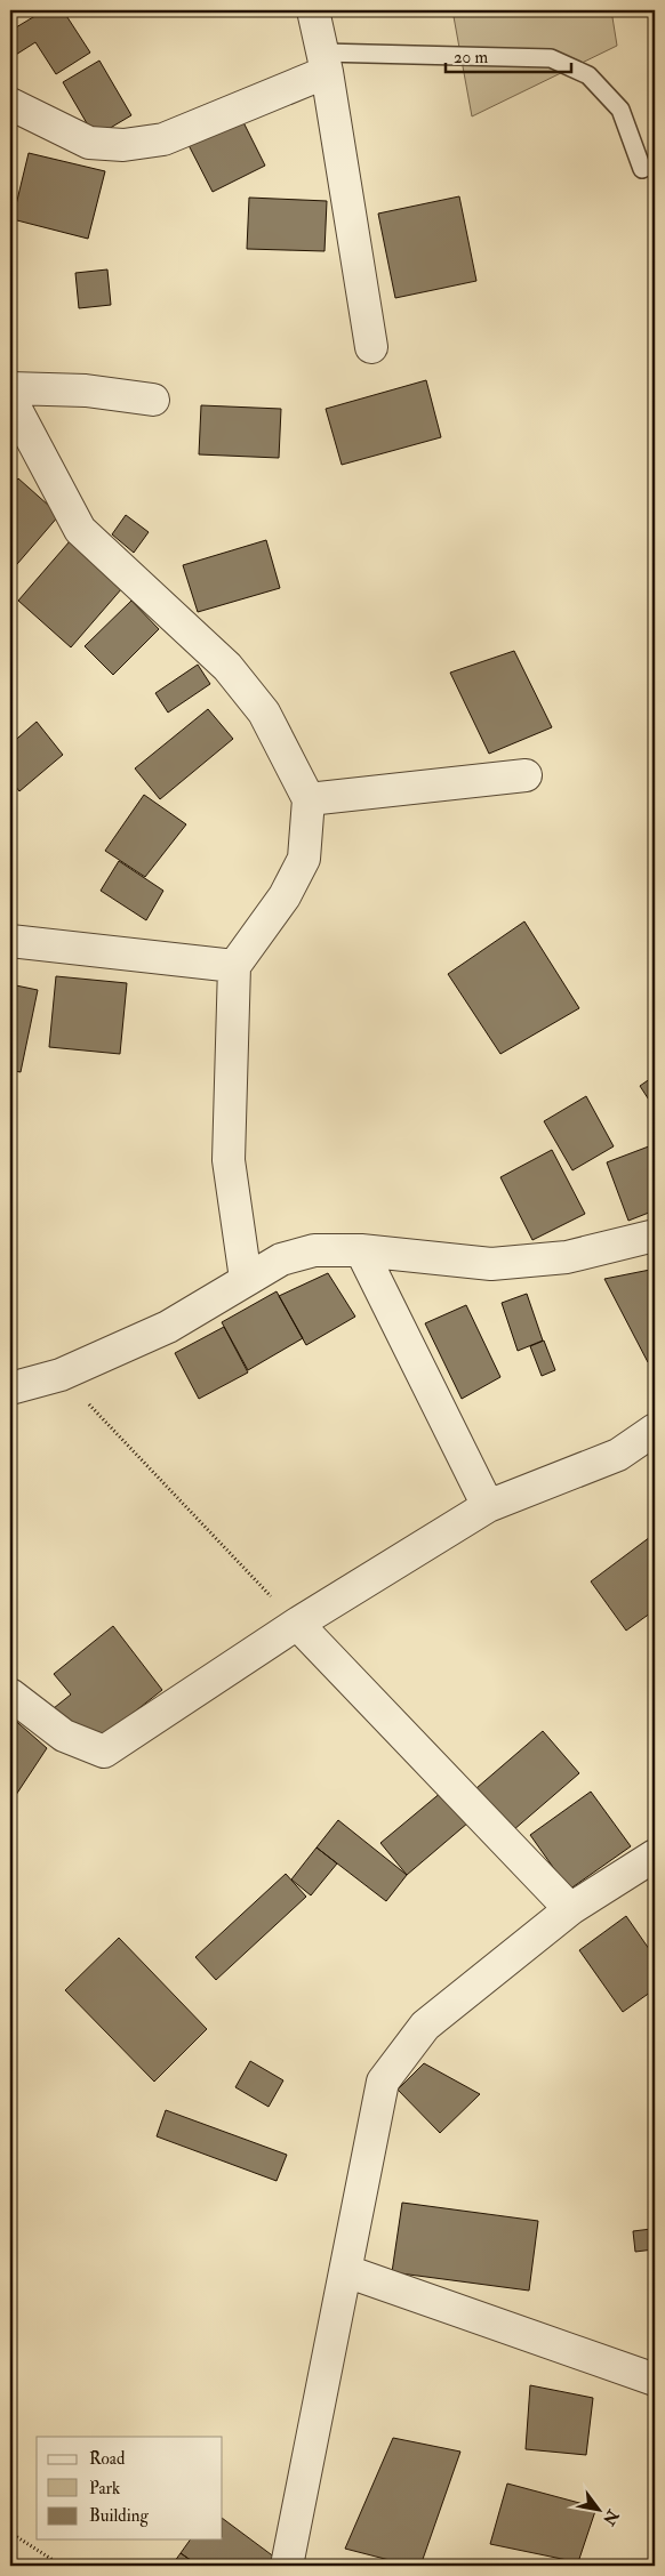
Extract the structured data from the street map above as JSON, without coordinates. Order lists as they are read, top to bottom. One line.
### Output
{"legend":["Road","Park","Building"],"scale_bar":"20 m","north":"bottom right"}
